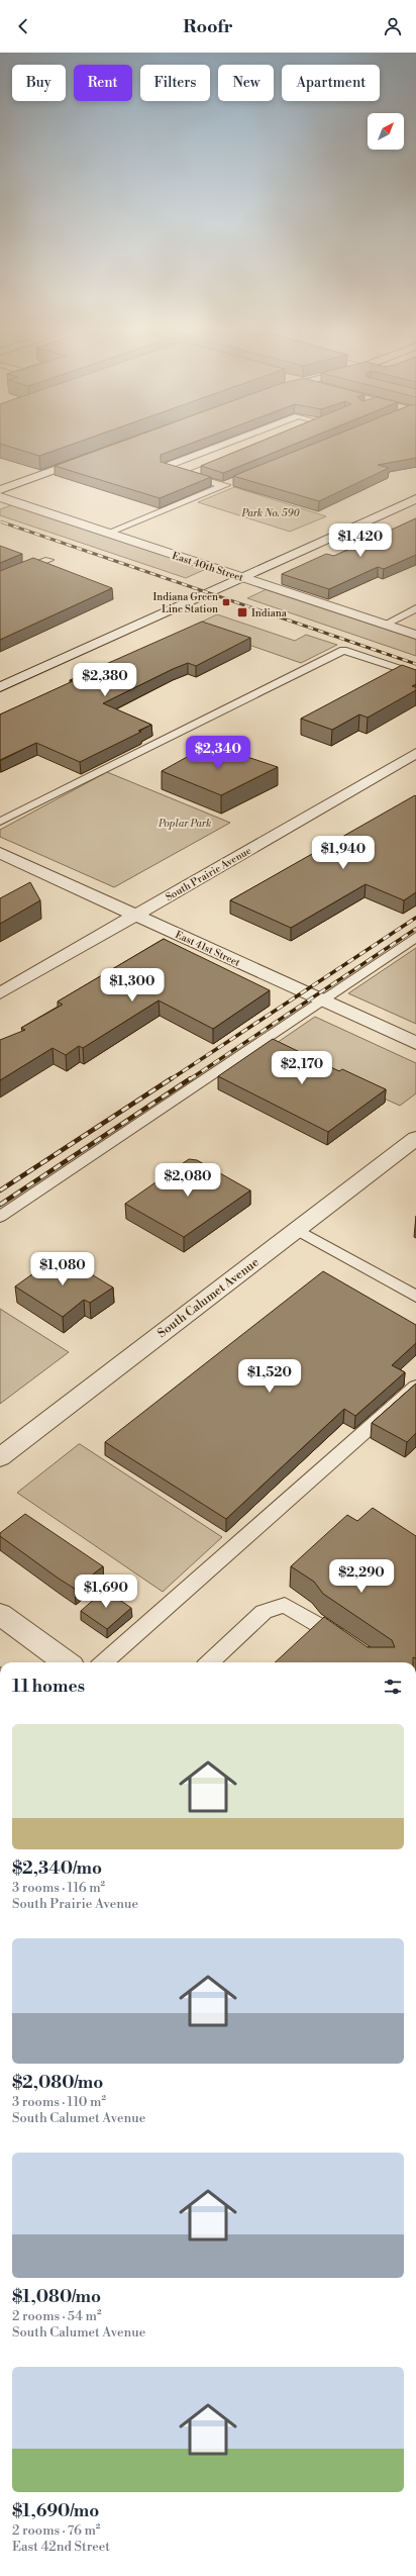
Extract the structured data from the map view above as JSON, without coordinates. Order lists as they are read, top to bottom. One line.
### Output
{"streets":{"street":["East 40th Street","South Prairie Avenue","East 41st Street","South Calumet Avenue"]},"crossings":[["South Prairie Avenue","East 41st Street"]],"parks":["Park No. 590","Poplar Park"],"places":{"transit":["Indiana Green Line Station","Indiana"]},"north":"top right","page":{"header":"Roofr","chip":["Buy","Rent","Filters","New","Apartment"],"price":["$1,420","$2,380","$2,340","$1,940","$1,300","$2,170","$2,080","$1,080","$1,520","$2,290","$1,690"],"heading":"11 homes","list":[{"name":"$2,340/mo","note":"3 rooms · 116 m² · South Prairie Avenue"},{"name":"$2,080/mo","note":"3 rooms · 110 m² · South Calumet Avenue"},{"name":"$1,080/mo","note":"2 rooms · 54 m² · South Calumet Avenue"},{"name":"$1,690/mo","note":"2 rooms · 76 m² · East 42nd Street"}]}}
